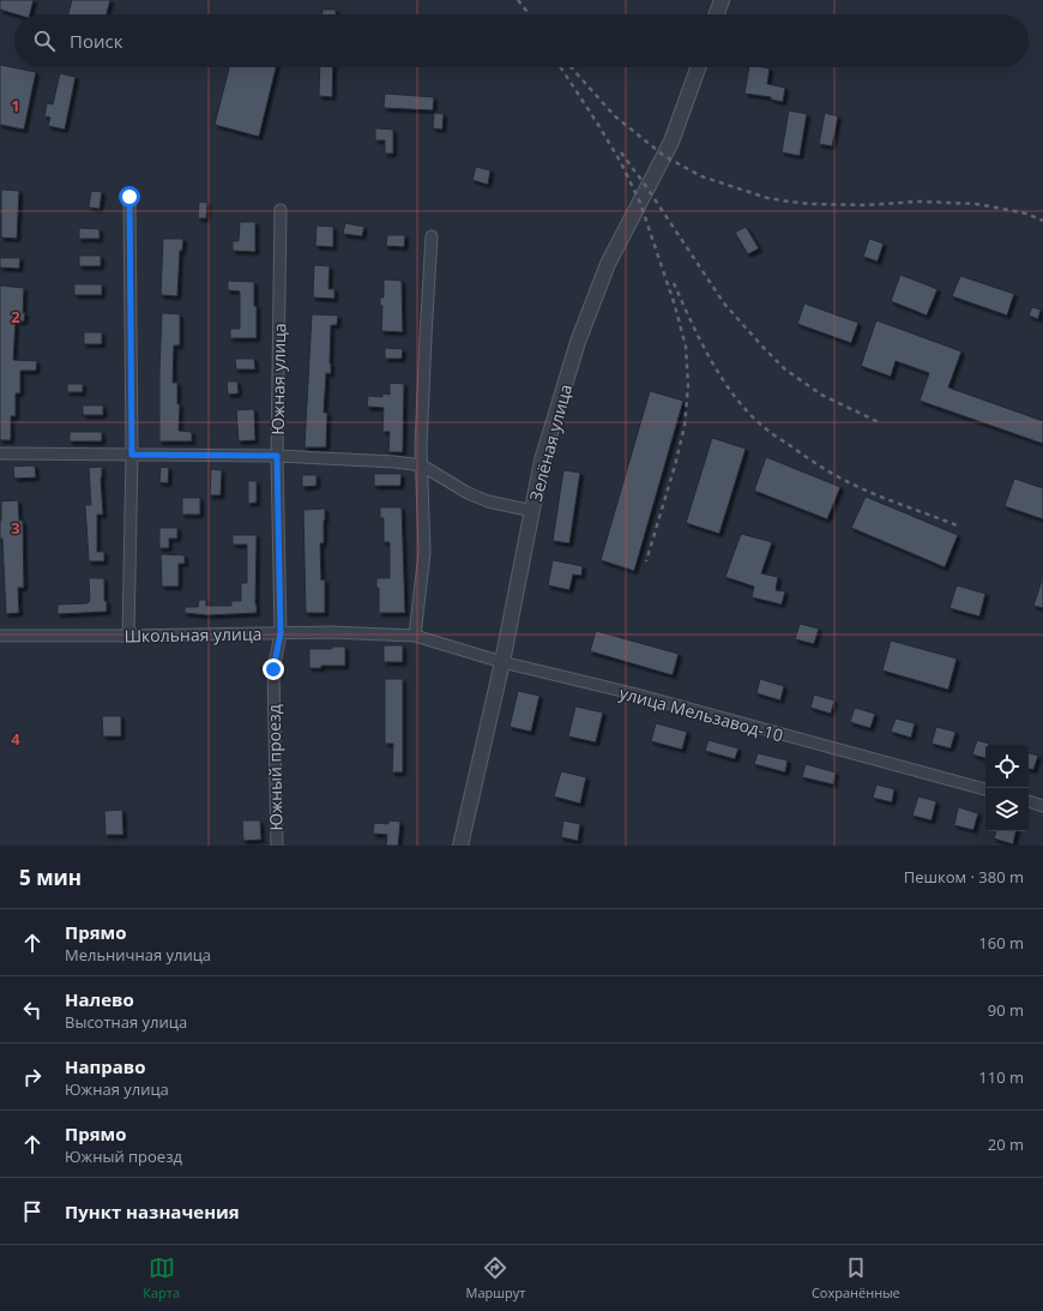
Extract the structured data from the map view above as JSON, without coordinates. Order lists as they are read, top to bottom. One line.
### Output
{"streets":{"street":["Южная улица","Зелёная улица","Школьная улица","улица Мельзавод-10","Южный проезд"]},"crossings":[["Южная улица","Школьная улица"],["Южная улица","Южный проезд"],["Зелёная улица","улица Мельзавод-10"],["Школьная улица","улица Мельзавод-10"],["Школьная улица","Южный проезд"]],"page":{"search":"Поиск","heading":["5 мин","Пешком · 380 m"],"list":[["Прямо","Мельничная улица","160 m"],["Налево","Высотная улица","90 m"],["Направо","Южная улица","110 m"],["Прямо","Южный проезд","20 m"],"Пункт назначения"],"nav":["Карта","Маршрут","Сохранённые"]},"grid":{"rows":["1","2","3","4"]}}
